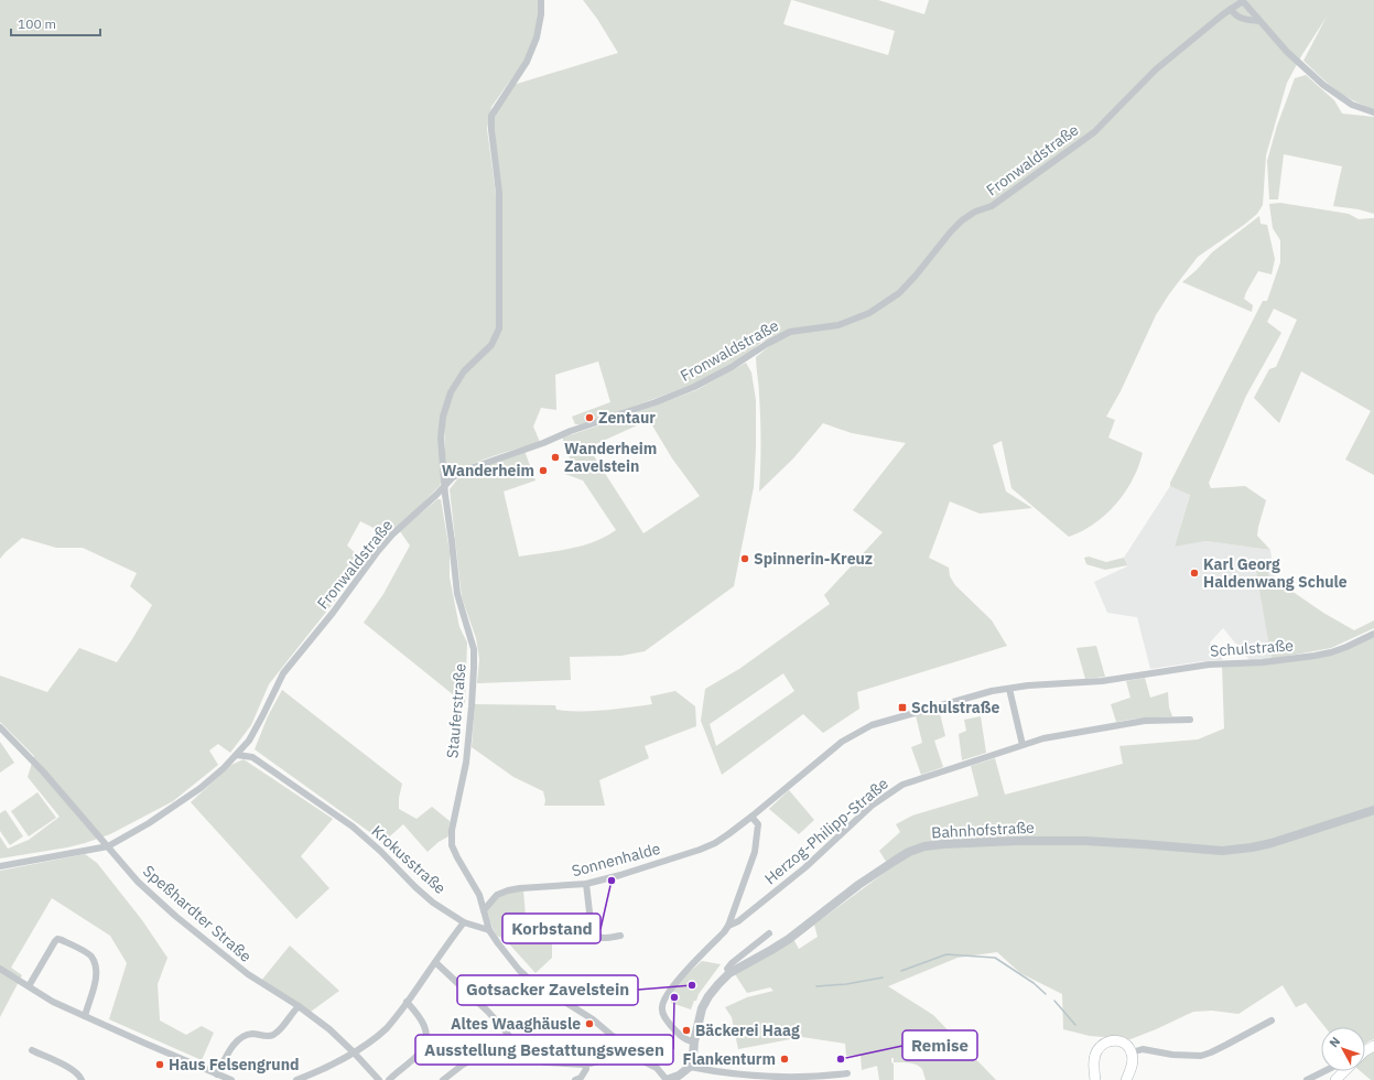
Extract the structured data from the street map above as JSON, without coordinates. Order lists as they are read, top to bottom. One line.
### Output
{"streets":{"street":["Fronwaldstraße","Schulstraße","Stauferstraße","Bahnhofstraße","Herzog-Philipp-Straße","Krokusstraße","Sonnenhalde","Speßhardter Straße"]},"crossings":[["Fronwaldstraße","Stauferstraße"],["Fronwaldstraße","Krokusstraße"],["Fronwaldstraße","Speßhardter Straße"],["Schulstraße","Sonnenhalde"],["Stauferstraße","Krokusstraße"],["Stauferstraße","Sonnenhalde"]],"places":{"other":["Zentaur","Wanderheim Zavelstein","Wanderheim","Spinnerin-Kreuz","Karl Georg Haldenwang Schule","Korbstand","Gotsacker Zavelstein","Ausstellung Bestattungswesen","Altes Waaghäusle","Bäckerei Haag","Flankenturm","Remise","Haus Felsengrund"],"transit":["Schulstraße"]},"scale_bar":"100 m","north":"top left"}
